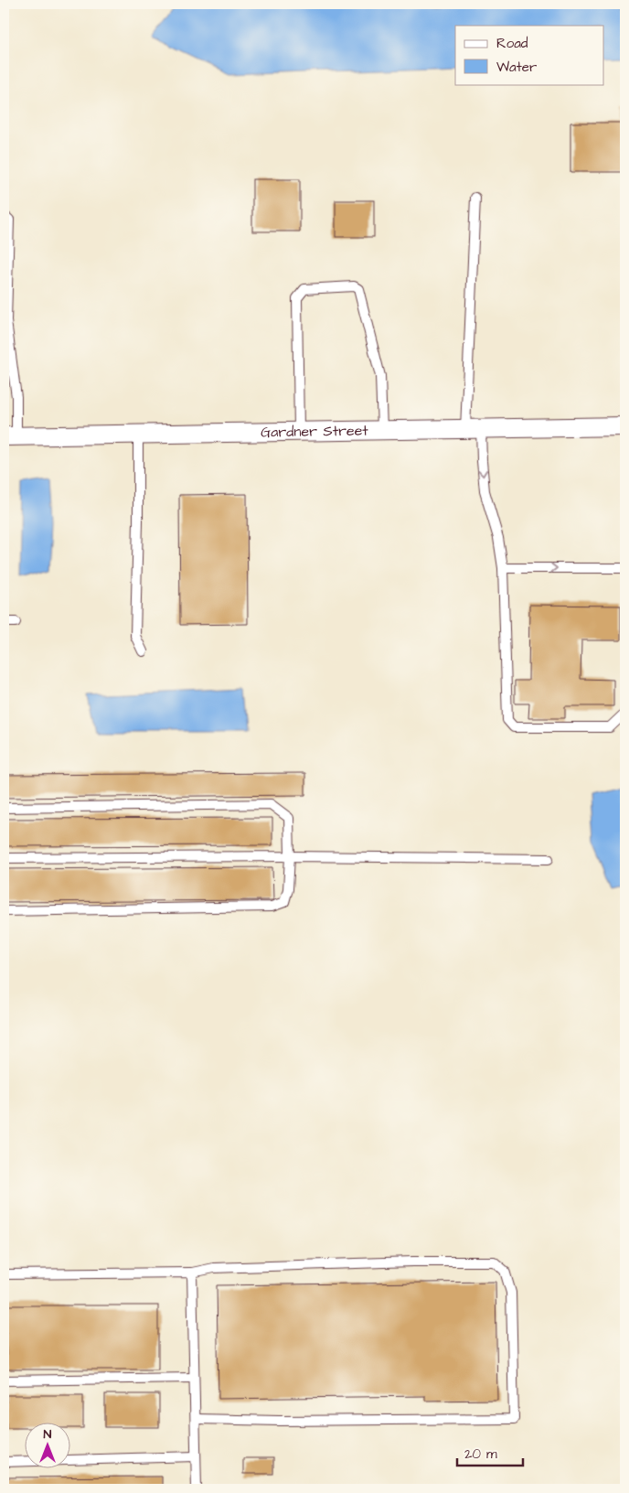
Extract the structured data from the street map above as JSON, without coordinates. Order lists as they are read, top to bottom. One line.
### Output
{"streets":{"street":["Gardner Street"]},"legend":["Road","Water"],"scale_bar":"20 m","north":"top"}
